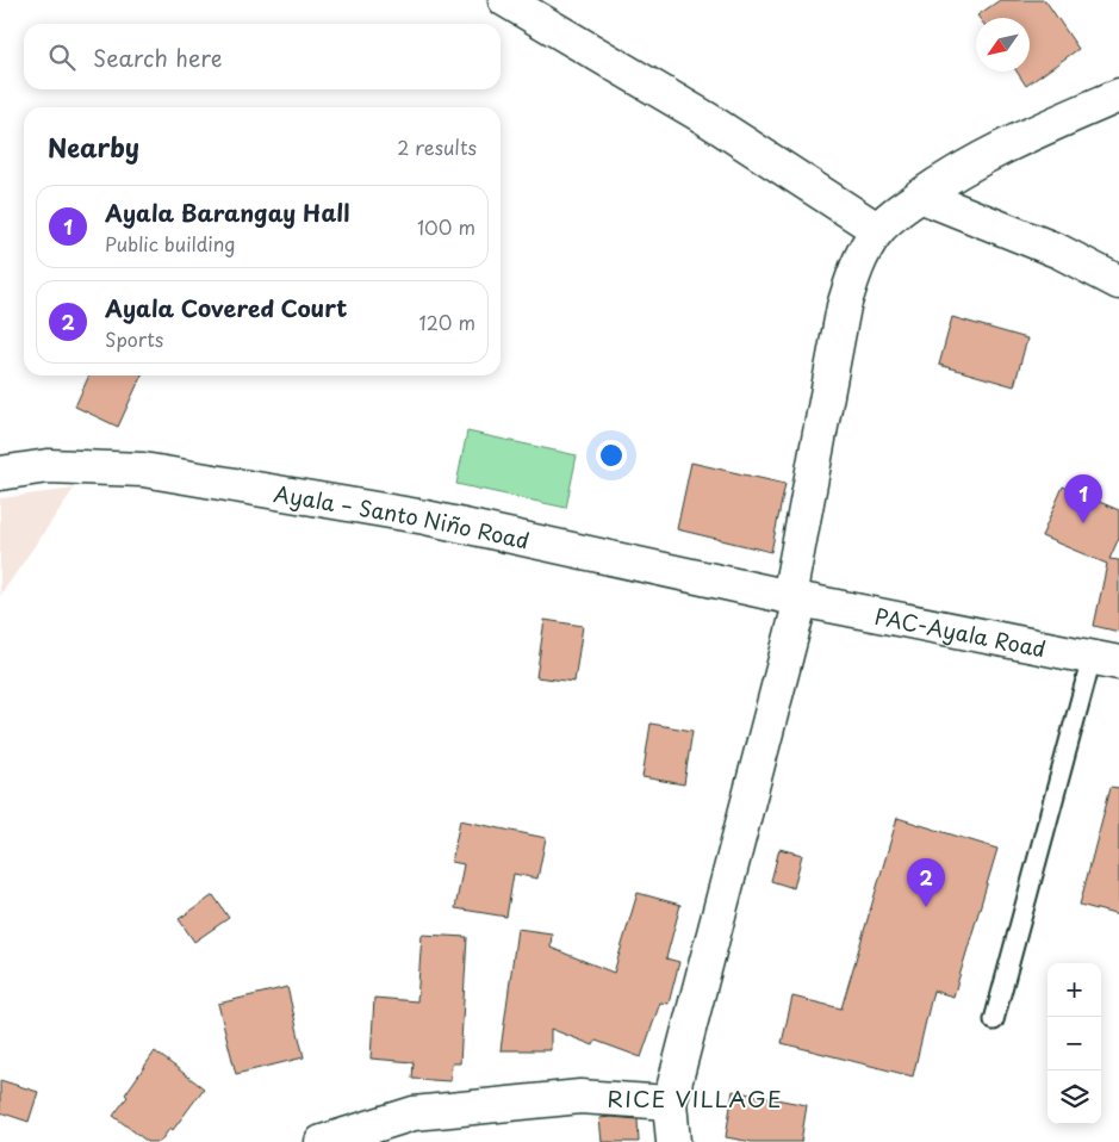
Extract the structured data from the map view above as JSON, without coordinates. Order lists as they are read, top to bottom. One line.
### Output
{"streets":{"street":["Ayala – Santo Niño Road","PAC-Ayala Road"]},"crossings":[["Ayala – Santo Niño Road","PAC-Ayala Road"]],"districts":["RICE VILLAGE"],"north":"bottom left","page":{"search":"Search here","heading":["Nearby","2 results"],"list":[{"mark":"1","name":"Ayala Barangay Hall","note":"Public building","value":"100 m"},{"mark":"2","name":"Ayala Covered Court","note":"Sports","value":"120 m"}],"pins":["1","2"],"map_buttons":["+","−"]}}
